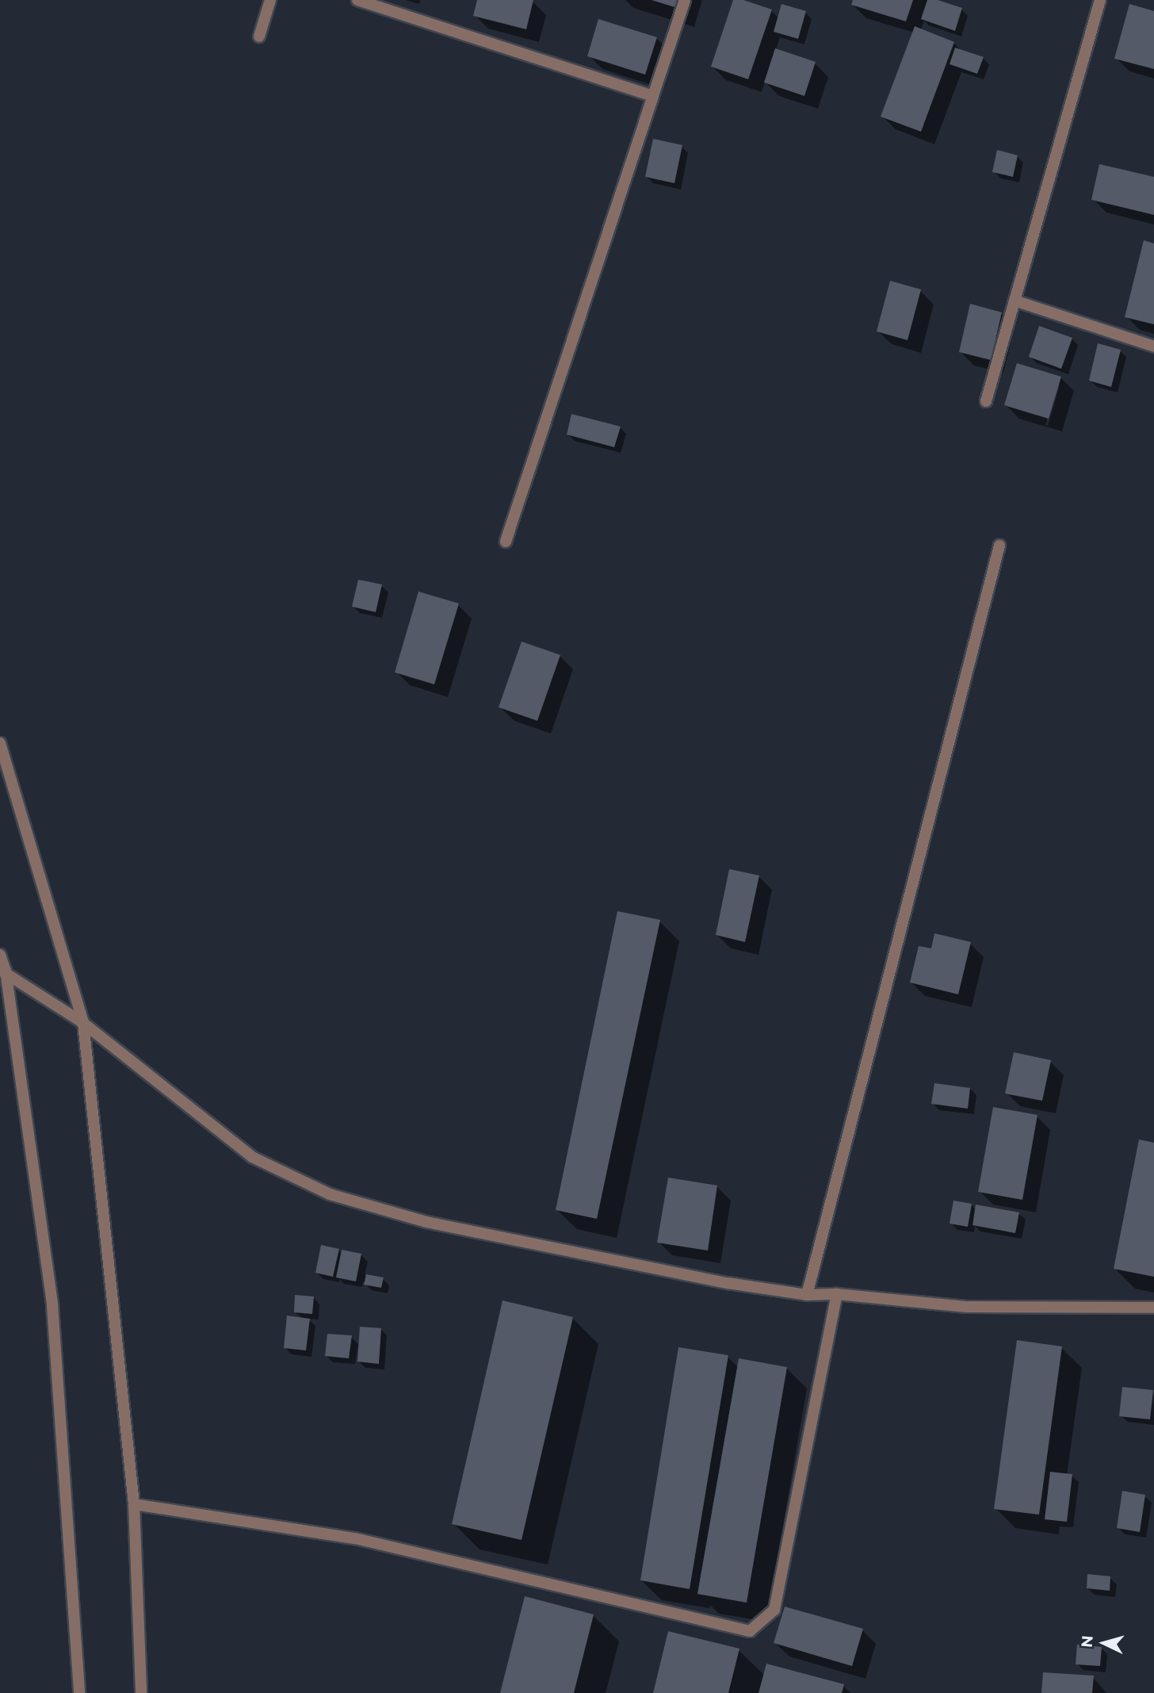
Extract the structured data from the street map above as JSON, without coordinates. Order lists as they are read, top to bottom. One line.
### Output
{"north":"left"}
